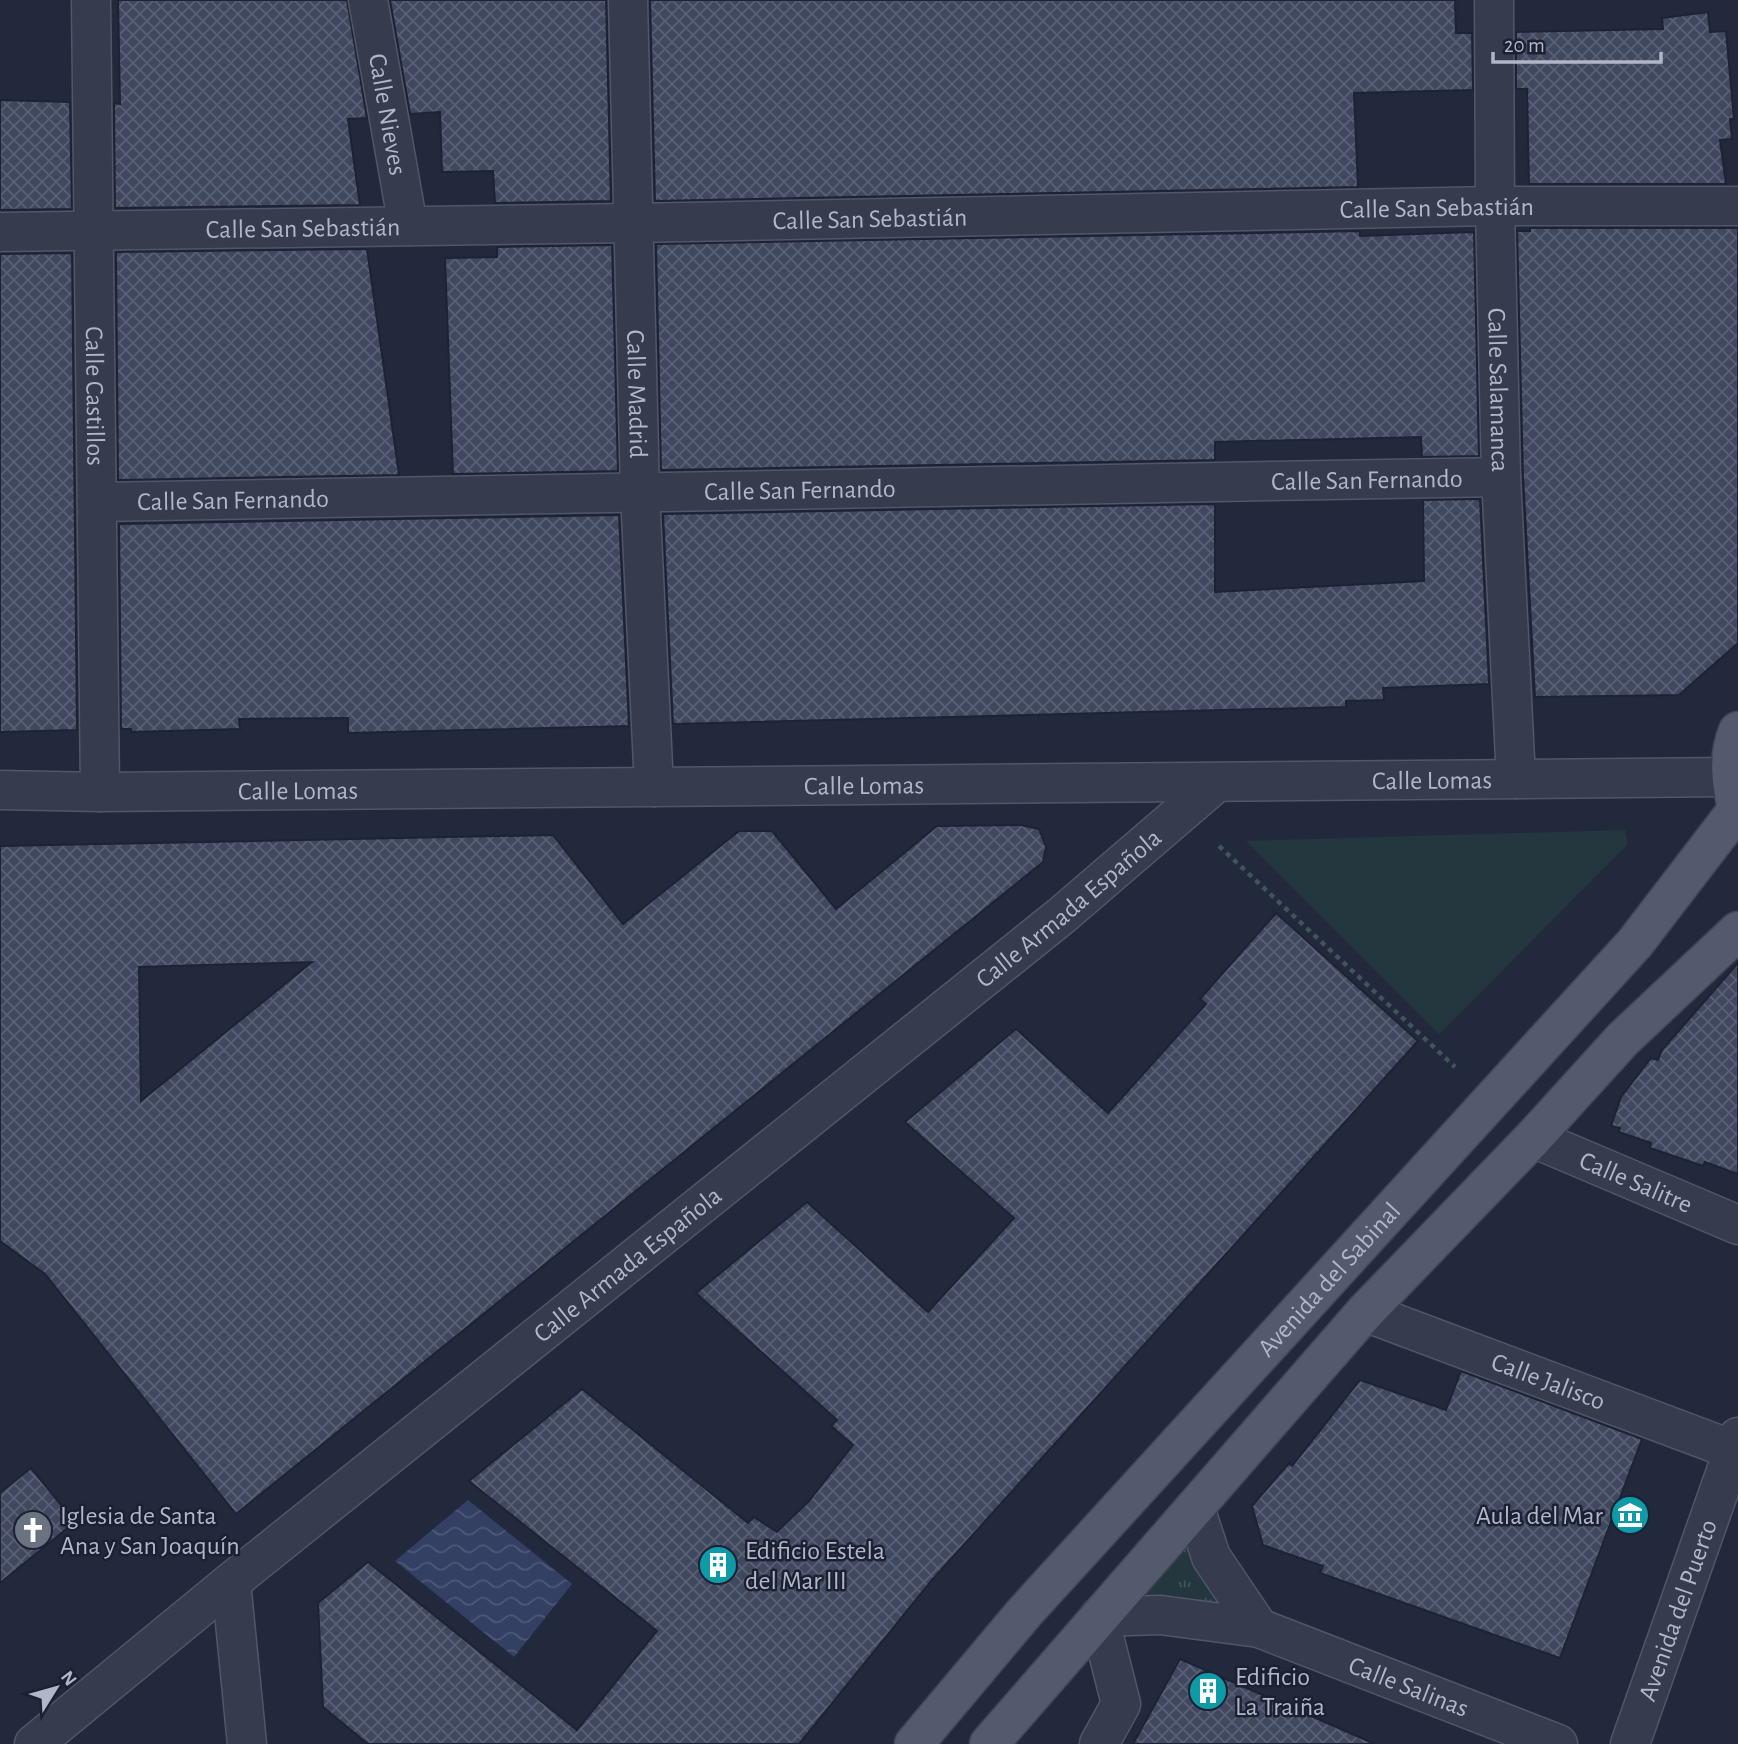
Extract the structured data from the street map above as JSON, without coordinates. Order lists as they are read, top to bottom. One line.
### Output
{"streets":{"main road":["Avenida del Sabinal"],"street":["Calle Nieves","Calle San Sebastián","Calle Salamanca","Calle Madrid","Calle Castillos","Calle San Fernando","Calle Lomas","Calle Armada Española","Calle Salitre","Calle Jalisco","Avenida del Puerto","Calle Salinas"]},"crossings":[["Calle Nieves","Calle San Sebastián"],["Calle San Sebastián","Calle Salamanca"],["Calle San Sebastián","Calle Madrid"],["Calle San Sebastián","Calle Castillos"],["Calle Salamanca","Calle San Fernando"],["Calle Salamanca","Calle Lomas"],["Calle Madrid","Calle San Fernando"],["Calle Madrid","Calle Lomas"],["Calle Castillos","Calle San Fernando"],["Calle Castillos","Calle Lomas"],["Calle Lomas","Calle Armada Española"],["Calle Lomas","Avenida del Sabinal"],["Calle Salitre","Avenida del Sabinal"],["Avenida del Sabinal","Calle Jalisco"],["Avenida del Sabinal","Calle Salinas"],["Calle Jalisco","Avenida del Puerto"]],"places":{"museum":["Aula del Mar"],"church":["Iglesia de Santa Ana y San Joaquín"],"building":["Edificio Estela del Mar III","Edificio La Traiña"]},"scale_bar":"20 m","north":"top right"}
